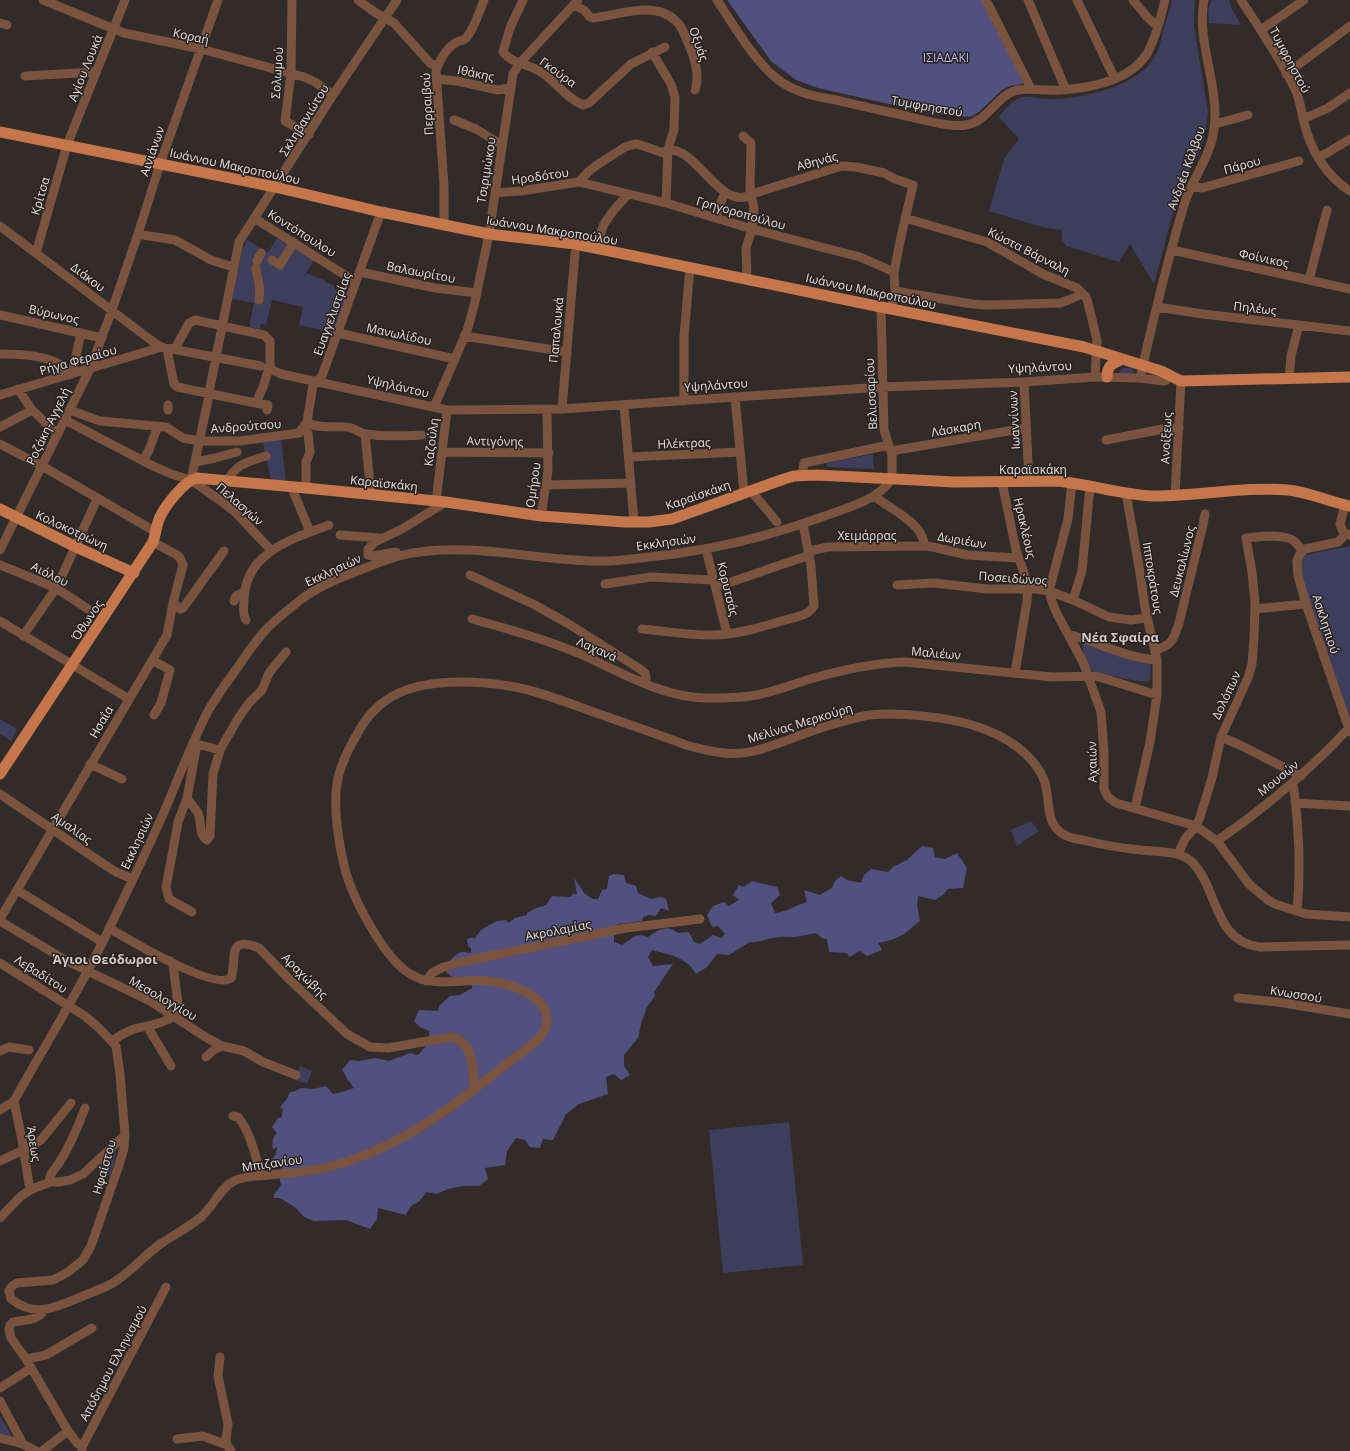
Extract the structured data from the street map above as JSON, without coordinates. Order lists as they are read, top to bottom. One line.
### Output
{"streets":{"main road":["Ιωάννου Μακροπούλου","Υψηλάντου","Καραϊσκάκη","Κολοκοτρώνη","Όθωνος"],"street":["Κοραή","Οξυάς","Τυμφρηστού","Αγίου Λουκά","Γκούρα","Σολωμού","Ιθάκης","Περραιβού","Σκληβανιώτου","Αινιάνων","Αθηνάς","Πάρου","Ανδρέα Κάλβου","Τσιριμώκου","Ηροδότου","Κρίτσα","Γρηγοροπούλου","Κοντόπουλου","Κώστα Βάρναλη","Φοίνικος","Βαλαωρίτου","Διάκου","Πηλέως","Βύρωνος","Ευαγγελιστρίας","Παπαλουκά","Μανωλίδου","Ρήγα Φεραίου","Βελισσαρίου","Ιωαννίνων","Ροζάκη-Αγγελή","Ανδρούτσου","Λάσκαρη","Ανοίξεως","Αντιγόνης","Καζούλη","Ηλέκτρας","Ομήρου","Πελασγών","Ηρακλέους","Χειμάρρας","Δωριέων","Εκκλησιών","Δευκαλίωνος","Αιόλου","Ποσειδώνος","Ιπποκράτους","Κορυτσάς","Ασκληπιού","Λαχανά","Μαλιέων","Δολόπων","Ησαΐα","Μελίνας Μερκούρη","Αχαιών","Μουσών","Αμαλίας","Ακρολαμίας","Λεβαδίτου","Αραχώβης","Κνωσσού","Μεσολογγίου","Άρεως","Μπιζανίου","Ηφαίστου","Απόδημου Ελληνισμού"]},"crossings":[["Κοραή","Αγίου Λουκά"],["Κοραή","Σολωμού"],["Κοραή","Σκληβανιώτου"],["Κοραή","Αινιάνων"],["Οξυάς","Τσιριμώκου"],["Αγίου Λουκά","Ιωάννου Μακροπούλου"],["Αγίου Λουκά","Κρίτσα"],["Γκούρα","Τσιριμώκου"],["Σολωμού","Σκληβανιώτου"],["Ιθάκης","Περραιβού"],["Ιθάκης","Τσιριμώκου"],["Περραιβού","Ιωάννου Μακροπούλου"],["Σκληβανιώτου","Ιωάννου Μακροπούλου"],["Σκληβανιώτου","Κοντόπουλου"],["Σκληβανιώτου","Ανδρούτσου"],["Σκληβανιώτου","Καραϊσκάκη"],["Σκληβανιώτου","Πελασγών"],["Σκληβανιώτου","Όθωνος"],["Αινιάνων","Ιωάννου Μακροπούλου"],["Αινιάνων","Διάκου"],["Αινιάνων","Ροζάκη-Αγγελή"],["Αθηνάς","Βελισσαρίου"],["Πάρου","Ανδρέα Κάλβου"],["Ιωάννου Μακροπούλου","Ανδρέα Κάλβου"],["Ιωάννου Μακροπούλου","Τσιριμώκου"],["Ιωάννου Μακροπούλου","Κρίτσα"],["Ιωάννου Μακροπούλου","Ευαγγελιστρίας"],["Ιωάννου Μακροπούλου","Υψηλάντου"],["Ιωάννου Μακροπούλου","Βελισσαρίου"],["Ανδρέα Κάλβου","Φοίνικος"],["Ανδρέα Κάλβου","Πηλέως"],["Ανδρέα Κάλβου","Υψηλάντου"],["Τσιριμώκου","Ηροδότου"],["Τσιριμώκου","Βαλαωρίτου"],["Τσιριμώκου","Μανωλίδου"],["Τσιριμώκου","Υψηλάντου"],["Ηροδότου","Γρηγοροπούλου"],["Κρίτσα","Διάκου"],["Γρηγοροπούλου","Βελισσαρίου"],["Κοντόπουλου","Ευαγγελιστρίας"],["Κώστα Βάρναλη","Βελισσαρίου"],["Βαλαωρίτου","Ευαγγελιστρίας"],["Διάκου","Ρήγα Φεραίου"],["Διάκου","Ροζάκη-Αγγελή"],["Βύρωνος","Ροζάκη-Αγγελή"],["Ευαγγελιστρίας","Μανωλίδου"],["Ευαγγελιστρίας","Υψηλάντου"],["Ευαγγελιστρίας","Ανδρούτσου"],["Παπαλουκά","Υψηλάντου"],["Ρήγα Φεραίου","Ροζάκη-Αγγελή"],["Υψηλάντου","Βελισσαρίου"],["Υψηλάντου","Ιωαννίνων"],["Υψηλάντου","Ανοίξεως"],["Υψηλάντου","Καζούλη"],["Υψηλάντου","Ομήρου"],["Βελισσαρίου","Λάσκαρη"],["Βελισσαρίου","Καραϊσκάκη"],["Βελισσαρίου","Εκκλησιών"],["Ιωαννίνων","Λάσκαρη"],["Ιωαννίνων","Καραϊσκάκη"],["Ροζάκη-Αγγελή","Ανδρούτσου"],["Ροζάκη-Αγγελή","Καραϊσκάκη"],["Ροζάκη-Αγγελή","Κολοκοτρώνη"],["Λάσκαρη","Καραϊσκάκη"],["Ανοίξεως","Καραϊσκάκη"],["Αντιγόνης","Καζούλη"],["Αντιγόνης","Ομήρου"],["Καζούλη","Καραϊσκάκη"],["Καραϊσκάκη","Ομήρου"],["Καραϊσκάκη","Πελασγών"],["Καραϊσκάκη","Ηρακλέους"],["Καραϊσκάκη","Εκκλησιών"],["Καραϊσκάκη","Ιπποκράτους"],["Καραϊσκάκη","Όθωνος"],["Πελασγών","Όθωνος"],["Ηρακλέους","Δωριέων"],["Ηρακλέους","Ποσειδώνος"],["Ηρακλέους","Μαλιέων"],["Κολοκοτρώνη","Όθωνος"],["Χειμάρρας","Δωριέων"],["Χειμάρρας","Κορυτσάς"],["Εκκλησιών","Κορυτσάς"],["Εκκλησιών","Αμαλίας"],["Εκκλησιών","Λεβαδίτου"],["Εκκλησιών","Αραχώβης"],["Εκκλησιών","Μεσολογγίου"],["Εκκλησιών","Άρεως"],["Εκκλησιών","Ηφαίστου"],["Δευκαλίωνος","Ιπποκράτους"],["Ποσειδώνος","Ιπποκράτους"],["Ποσειδώνος","Αχαιών"],["Ιπποκράτους","Μαλιέων"],["Ιπποκράτους","Αχαιών"],["Όθωνος","Ησαΐα"],["Ασκληπιού","Δολόπων"],["Ασκληπιού","Μουσών"],["Λαχανά","Μαλιέων"],["Μαλιέων","Αχαιών"],["Δολόπων","Μελίνας Μερκούρη"],["Δολόπων","Αχαιών"],["Ησαΐα","Αμαλίας"],["Ησαΐα","Μεσολογγίου"],["Μελίνας Μερκούρη","Ακρολαμίας"],["Μελίνας Μερκούρη","Μπιζανίου"],["Αχαιών","Μουσών"],["Λεβαδίτου","Ηφαίστου"],["Αραχώβης","Μπιζανίου"],["Μπιζανίου","Ηφαίστου"]],"districts":["Νέα Σφαίρα","Άγιοι Θεόδωροι"],"parks":["ΙΣΙΑΔΑΚΙ"]}
